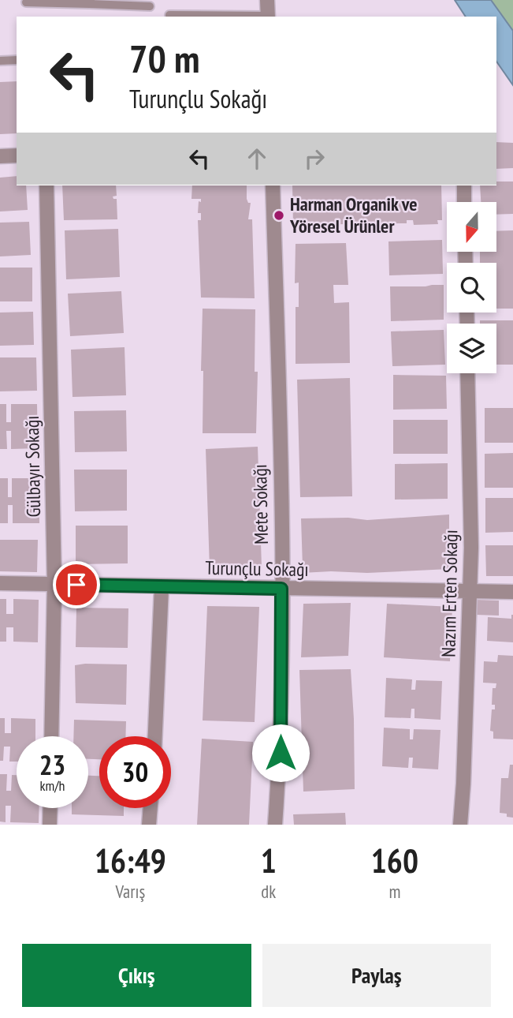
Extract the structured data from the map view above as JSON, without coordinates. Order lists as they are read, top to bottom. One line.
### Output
{"streets":{"street":["Gülbayır Sokağı","Mete Sokağı","Turunçlu Sokağı","Nazım Erten Sokağı"]},"crossings":[["Gülbayır Sokağı","Turunçlu Sokağı"],["Mete Sokağı","Turunçlu Sokağı"],["Turunçlu Sokağı","Nazım Erten Sokağı"]],"places":["Harman Organik ve Yöresel Ürünler"],"north":"bottom","page":{"turn":["70 m","Turunçlu Sokağı"],"speed":"23 km/h","limit":"30","eta":["16:49","Varış","1","dk","160","m"],"buttons":["Çıkış","Paylaş"]}}
